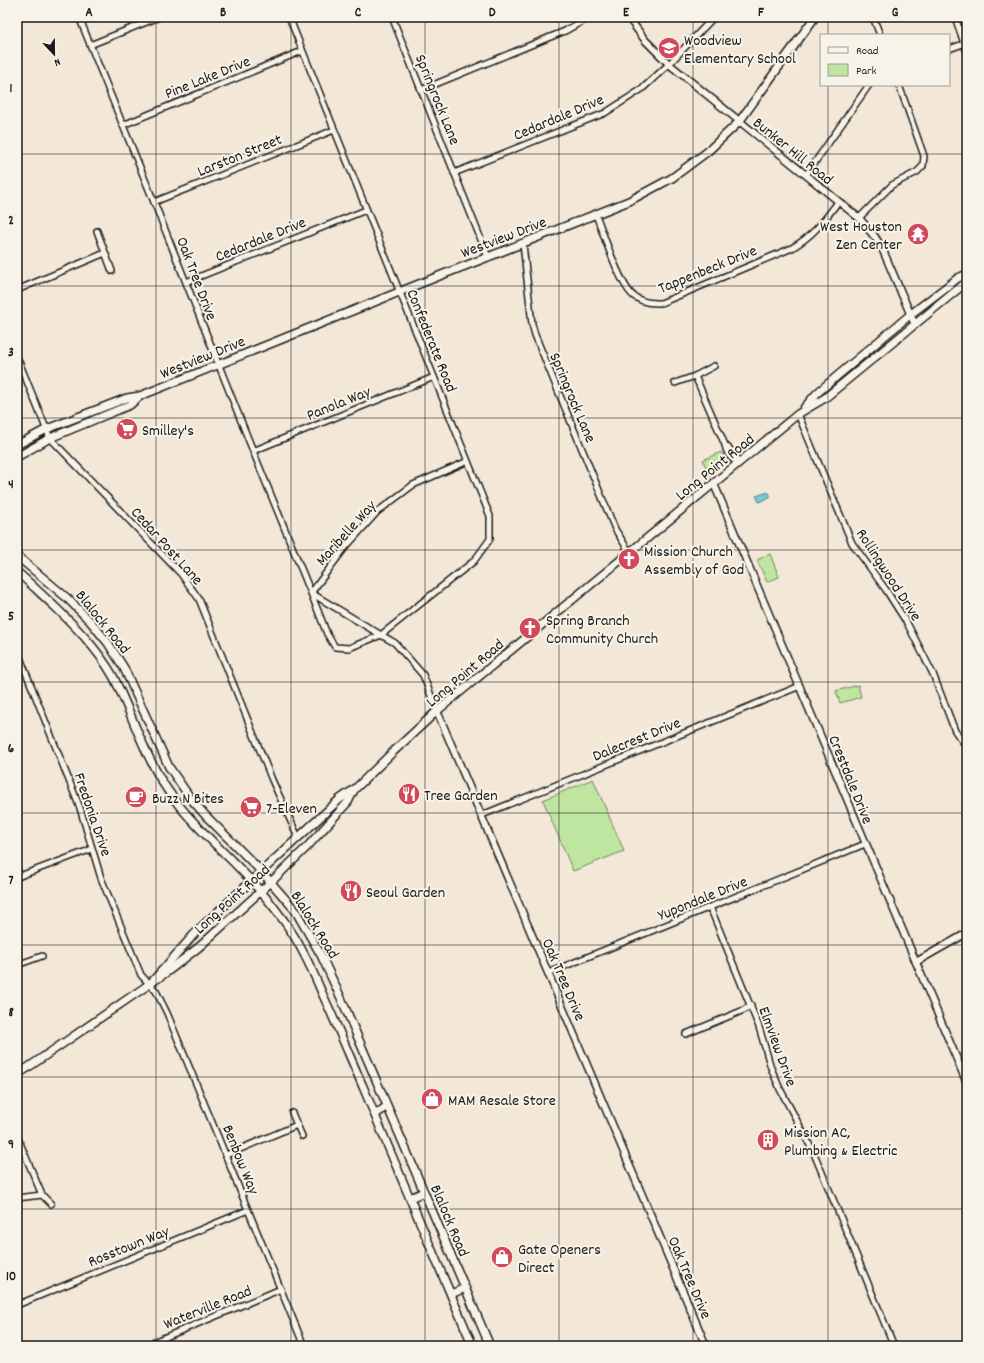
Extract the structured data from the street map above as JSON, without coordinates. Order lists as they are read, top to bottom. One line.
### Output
{"streets":{"main road":["Westview Drive","Long Point Road","Blalock Road"],"street":["Pine Lake Drive","Springrock Lane","Cedardale Drive","Bunker Hill Road","Larston Street","Tappenbeck Drive","Oak Tree Drive","Confederate Road","Panola Way","Maribelle Way","Cedar Post Lane","Rollingwood Drive","Dalecrest Drive","Crestdale Drive","Fredonia Drive","Yupondale Drive","Elmview Drive","Benbow Way","Rosstown Way","Waterville Road"]},"crossings":[["Pine Lake Drive","Oak Tree Drive"],["Pine Lake Drive","Confederate Road"],["Springrock Lane","Cedardale Drive"],["Springrock Lane","Westview Drive"],["Springrock Lane","Long Point Road"],["Cedardale Drive","Bunker Hill Road"],["Cedardale Drive","Oak Tree Drive"],["Cedardale Drive","Confederate Road"],["Bunker Hill Road","Westview Drive"],["Bunker Hill Road","Tappenbeck Drive"],["Bunker Hill Road","Long Point Road"],["Larston Street","Oak Tree Drive"],["Larston Street","Confederate Road"],["Westview Drive","Tappenbeck Drive"],["Westview Drive","Oak Tree Drive"],["Westview Drive","Confederate Road"],["Westview Drive","Cedar Post Lane"],["Oak Tree Drive","Confederate Road"],["Oak Tree Drive","Panola Way"],["Oak Tree Drive","Long Point Road"],["Oak Tree Drive","Maribelle Way"],["Oak Tree Drive","Dalecrest Drive"],["Oak Tree Drive","Yupondale Drive"],["Confederate Road","Panola Way"],["Confederate Road","Maribelle Way"],["Long Point Road","Cedar Post Lane"],["Long Point Road","Rollingwood Drive"],["Long Point Road","Blalock Road"],["Long Point Road","Crestdale Drive"],["Long Point Road","Fredonia Drive"],["Long Point Road","Benbow Way"],["Dalecrest Drive","Crestdale Drive"],["Crestdale Drive","Yupondale Drive"],["Fredonia Drive","Benbow Way"],["Yupondale Drive","Elmview Drive"],["Benbow Way","Rosstown Way"],["Benbow Way","Waterville Road"]],"places":{"school or university":["Woodview Elementary School"],"temple":["West Houston Zen Center"],"supermarket":["Smilley's","7-Eleven"],"church":["Mission Church Assembly of God","Spring Branch Community Church"],"restaurant":["Tree Garden","Seoul Garden"],"cafe":["Buzz N Bites"],"shop":["MAM Resale Store","Gate Openers Direct"],"building":["Mission AC, Plumbing & Electric"]},"legend":["Road","Park"],"north":"bottom","grid":{"columns":["A","B","C","D","E","F","G"],"rows":["1","2","3","4","5","6","7","8","9","10"]}}
